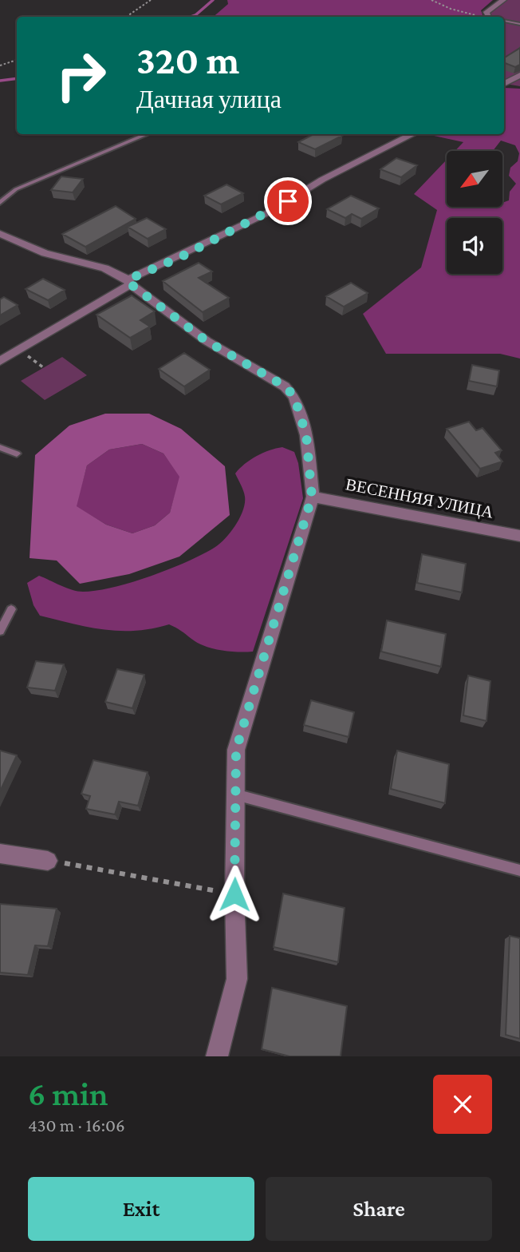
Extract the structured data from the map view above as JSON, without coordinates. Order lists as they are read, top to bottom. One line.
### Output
{"streets":{"street":["ВЕСЕННЯЯ УЛИЦА"]},"north":"bottom left","page":{"turn":["320 m","Дачная улица"],"heading":["6 min","430 m · 16:06"],"buttons":["Exit","Share"]}}
